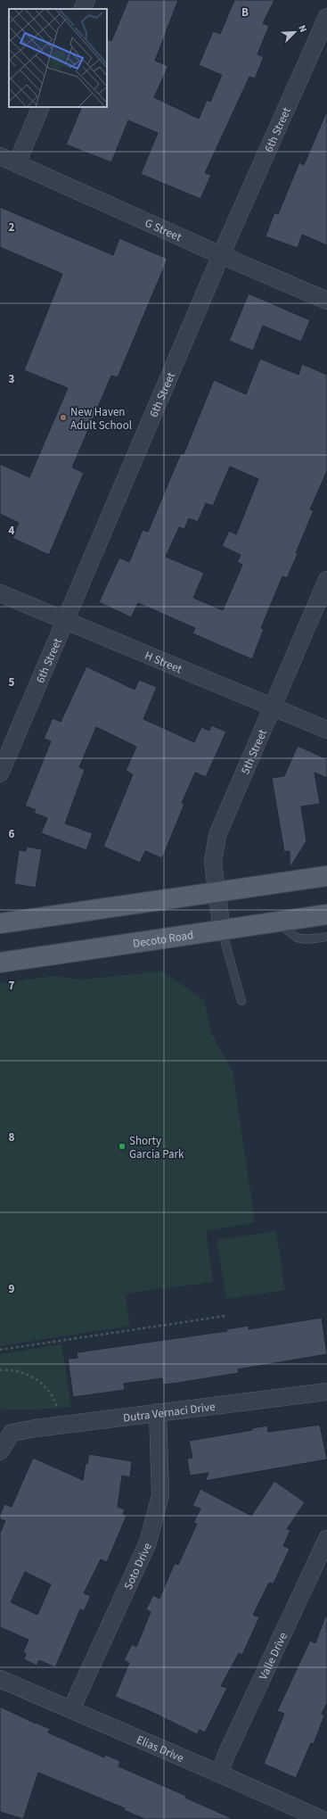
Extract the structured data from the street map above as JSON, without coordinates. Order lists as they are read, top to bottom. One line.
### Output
{"streets":{"main road":["Decoto Road"],"street":["6th Street","G Street","H Street","5th Street","Dutra Vernaci Drive","Soto Drive","Valle Drive","Elias Drive"]},"crossings":[["6th Street","G Street"],["6th Street","H Street"],["H Street","5th Street"],["5th Street","Decoto Road"],["Dutra Vernaci Drive","Soto Drive"],["Soto Drive","Elias Drive"],["Valle Drive","Elias Drive"]],"places":["New Haven Adult School","Shorty Garcia Park"],"north":"top right","grid":{"columns":["B"],"rows":["2","3","4","5","6","7","8","9"]}}
